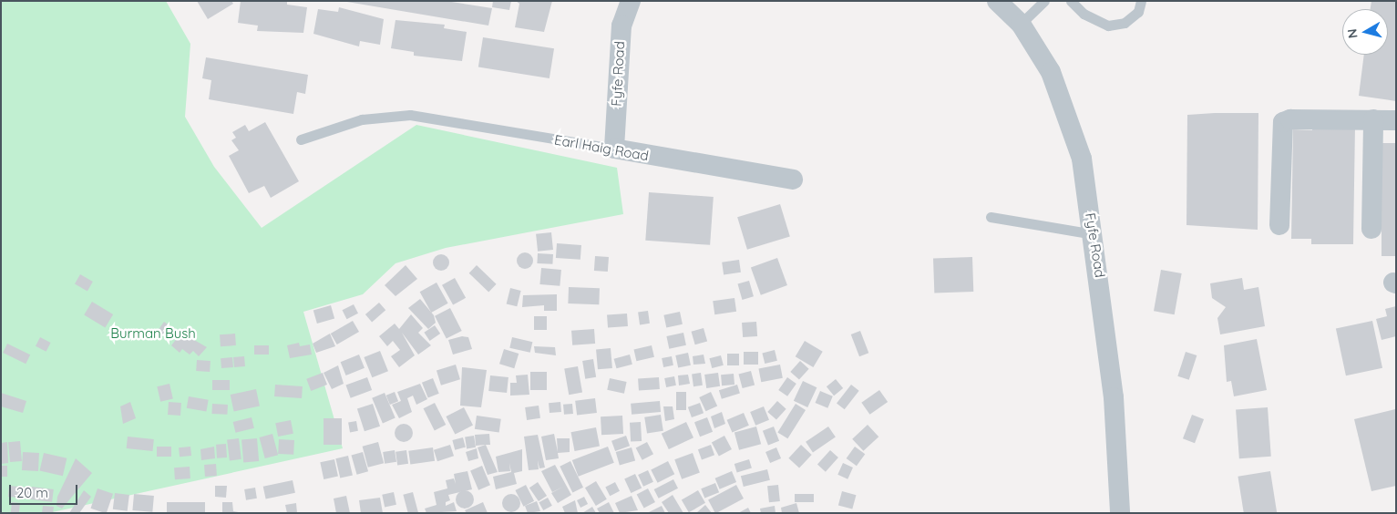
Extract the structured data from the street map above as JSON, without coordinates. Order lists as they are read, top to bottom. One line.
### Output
{"streets":{"street":["Fyfe Road","Earl Haig Road"]},"crossings":[["Fyfe Road","Earl Haig Road"]],"parks":["Burman Bush"],"scale_bar":"20 m","north":"left"}
